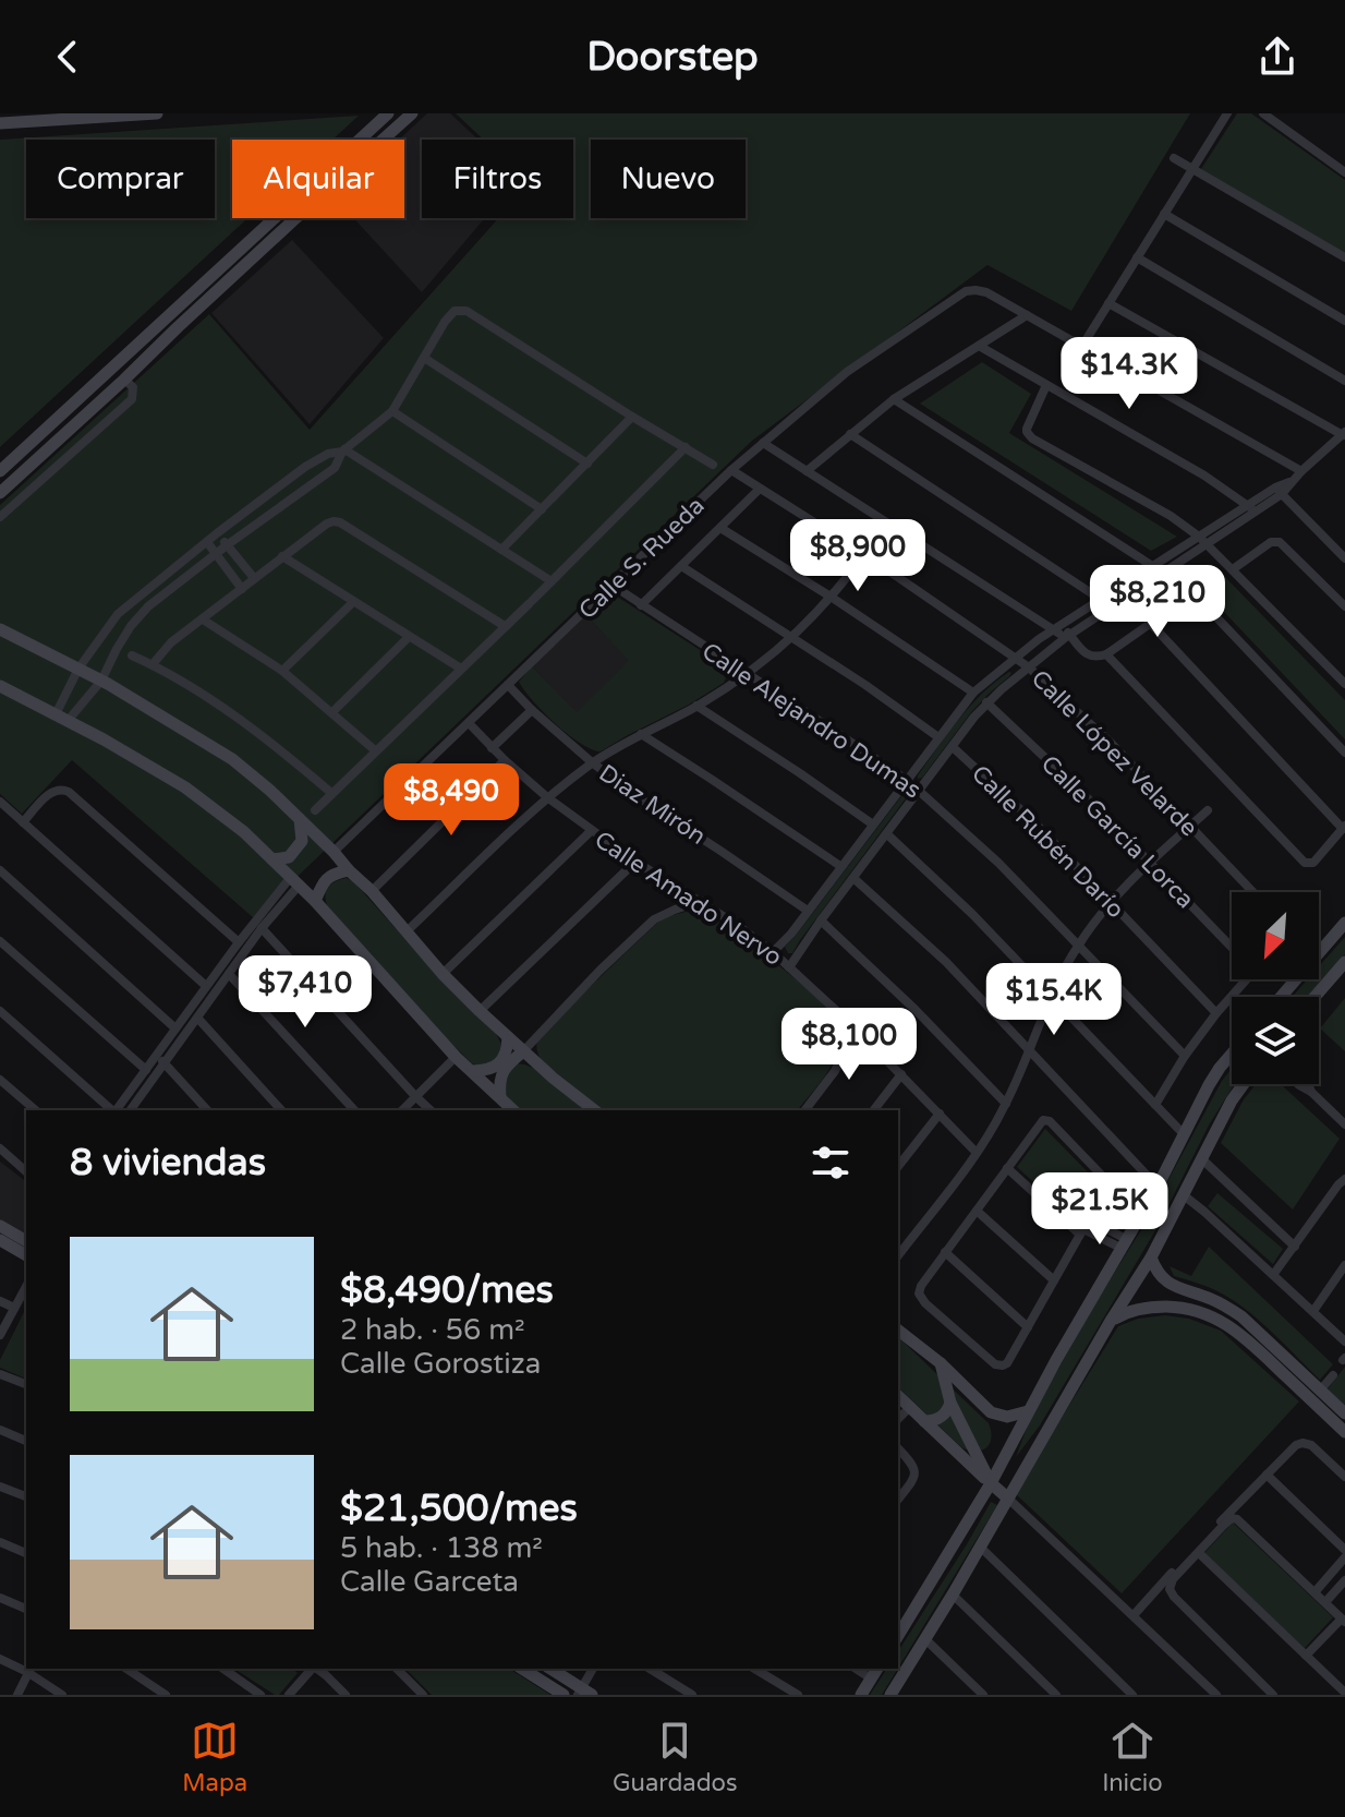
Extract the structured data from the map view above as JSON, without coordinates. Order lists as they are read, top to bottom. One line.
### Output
{"streets":{"street":["Calle S. Rueda","Calle Alejandro Dumas","Calle López Velarde","Diaz Mirón","Calle García Lorca","Calle Rubén Darío","Calle Amado Nervo"]},"crossings":[["Calle S. Rueda","Calle Alejandro Dumas"],["Calle S. Rueda","Calle López Velarde"],["Calle S. Rueda","Diaz Mirón"],["Calle S. Rueda","Calle Amado Nervo"]],"north":"bottom left","page":{"header":"Doorstep","chip":["Comprar","Alquilar","Filtros","Nuevo"],"price":["$14.3K","$8,900","$8,210","$8,490","$7,410","$15.4K","$8,100","$21.5K"],"heading":"8 viviendas","list":[{"name":"$8,490/mes","note":"2 hab. · 56 m² · Calle Gorostiza"},{"name":"$21,500/mes","note":"5 hab. · 138 m² · Calle Garceta"}],"tabs":["Mapa","Guardados","Inicio"]}}
